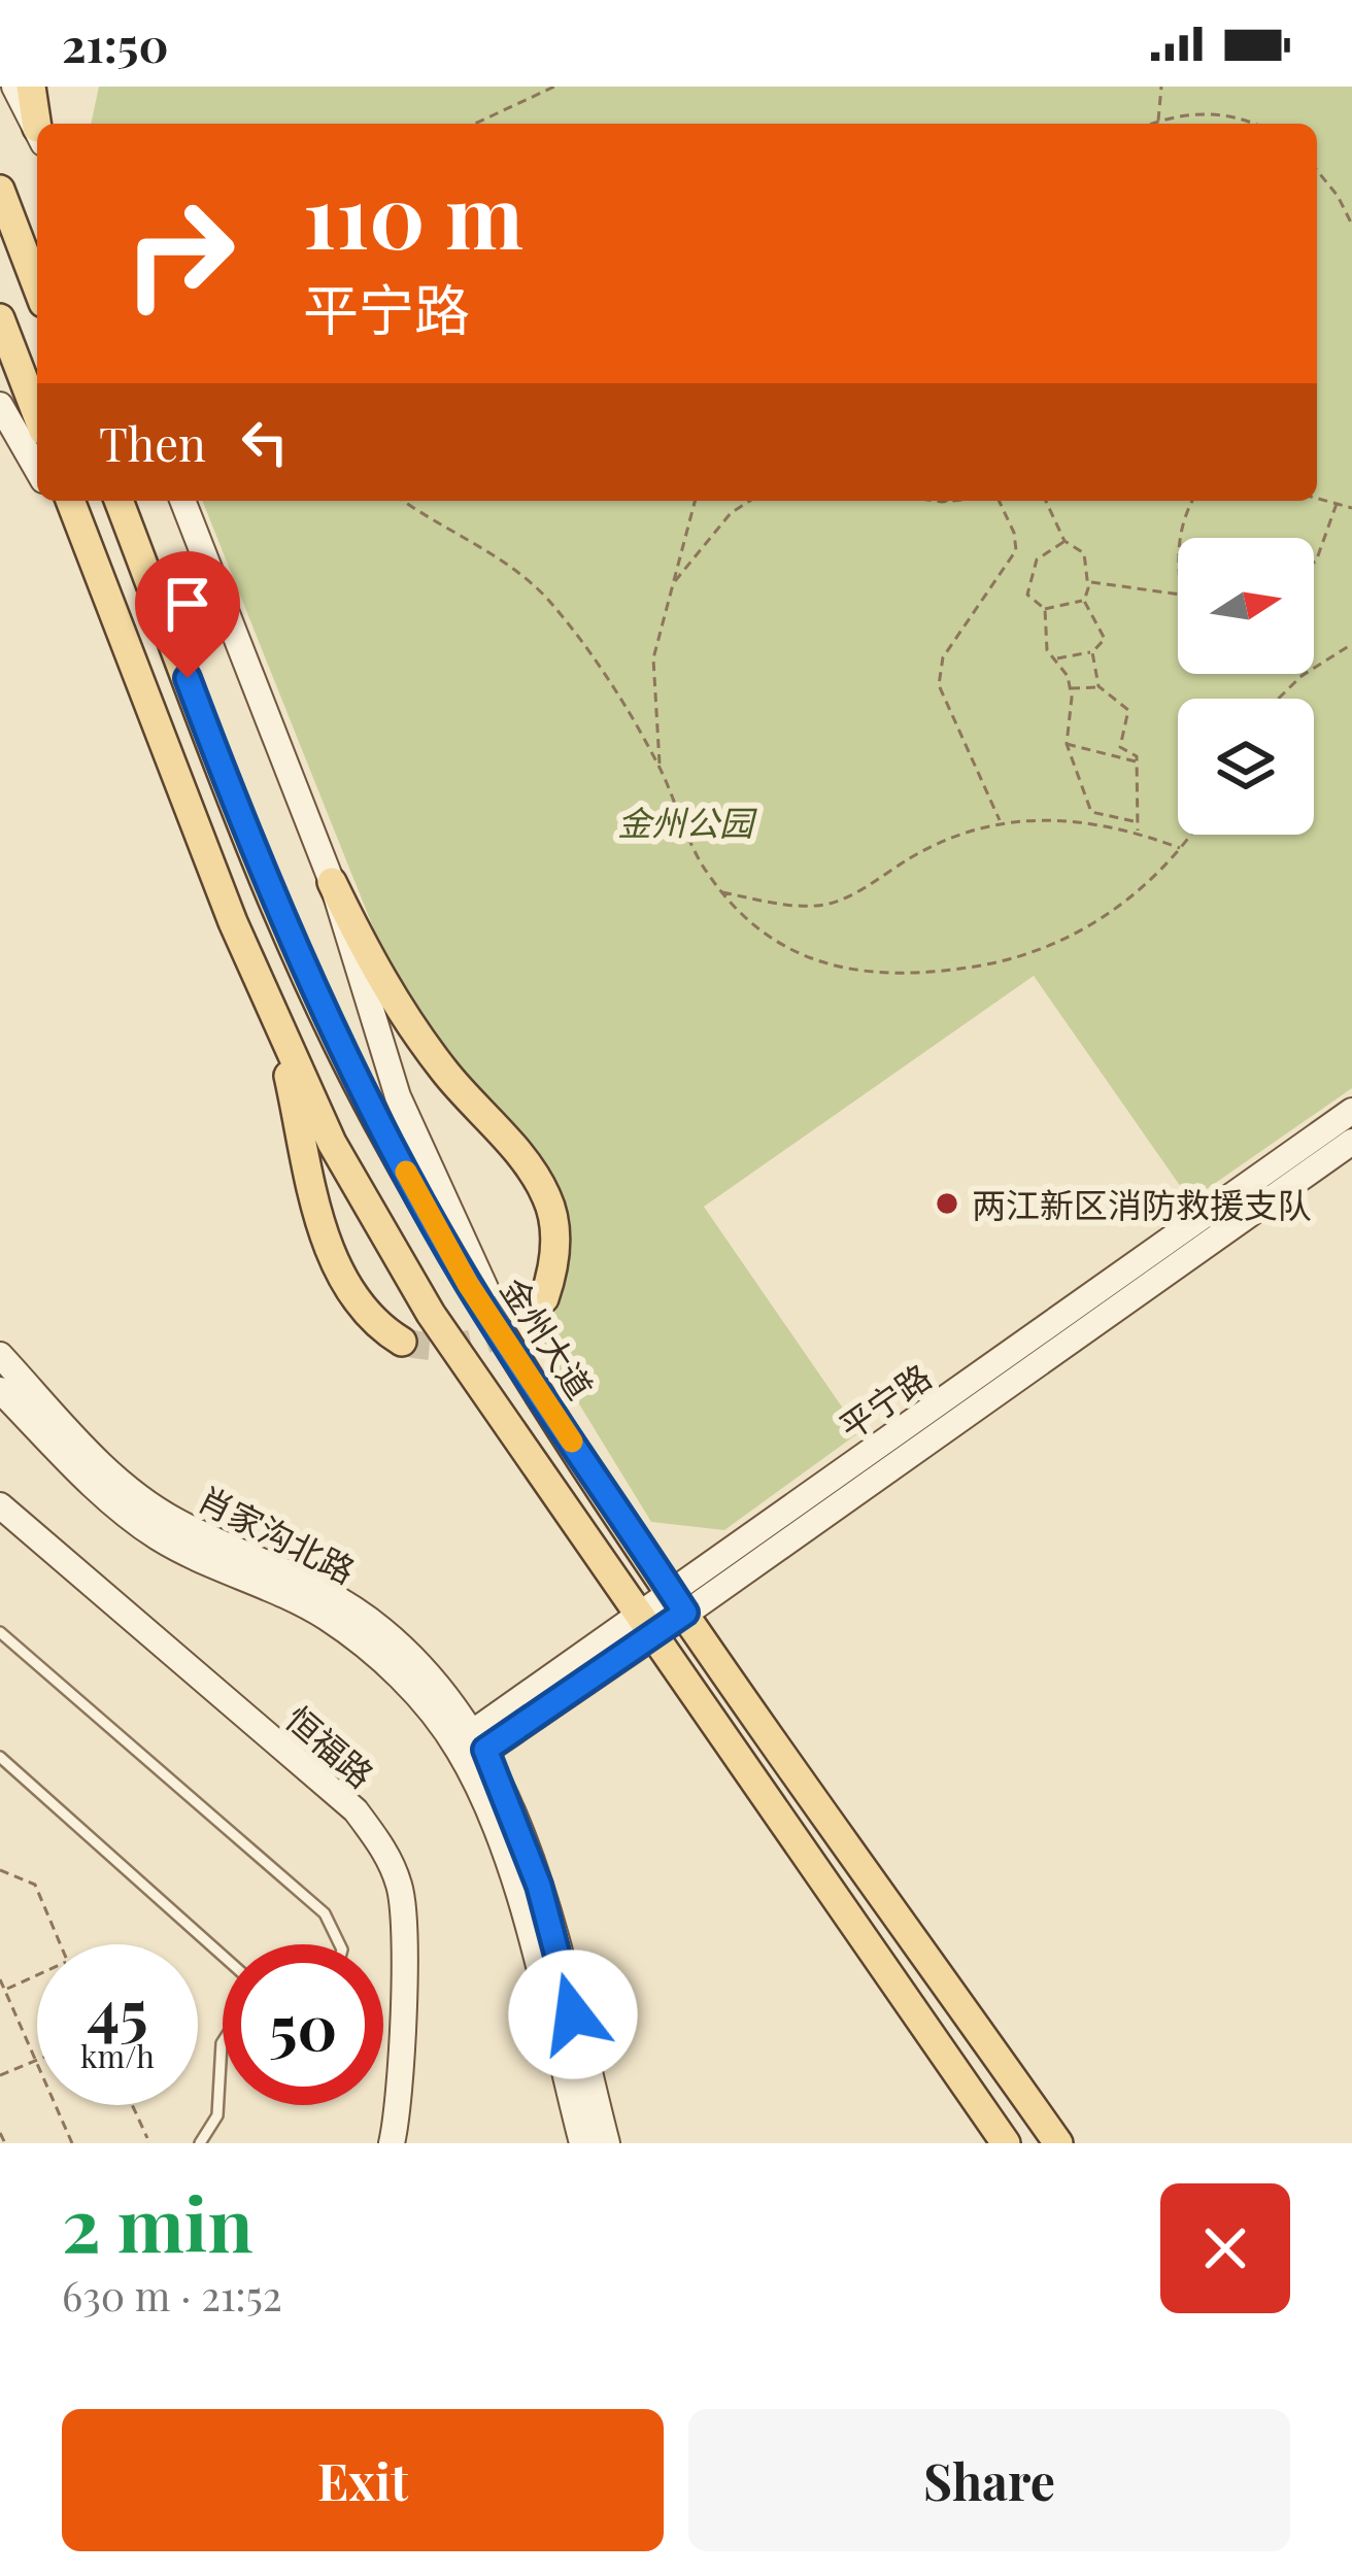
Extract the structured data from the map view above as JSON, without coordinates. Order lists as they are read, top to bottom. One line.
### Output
{"streets":{"main road":["金州大道","平宁路","肖家沟北路","恒福路"]},"crossings":[["金州大道","平宁路"],["平宁路","肖家沟北路"]],"parks":["金州公园"],"places":["两江新区消防救援支队"],"north":"right","page":{"status":"21:50","turn":["110 m","平宁路"],"then":"Then","speed":"45 km/h","limit":"50","heading":["2 min","630 m · 21:52"],"buttons":["Exit","Share"]}}
